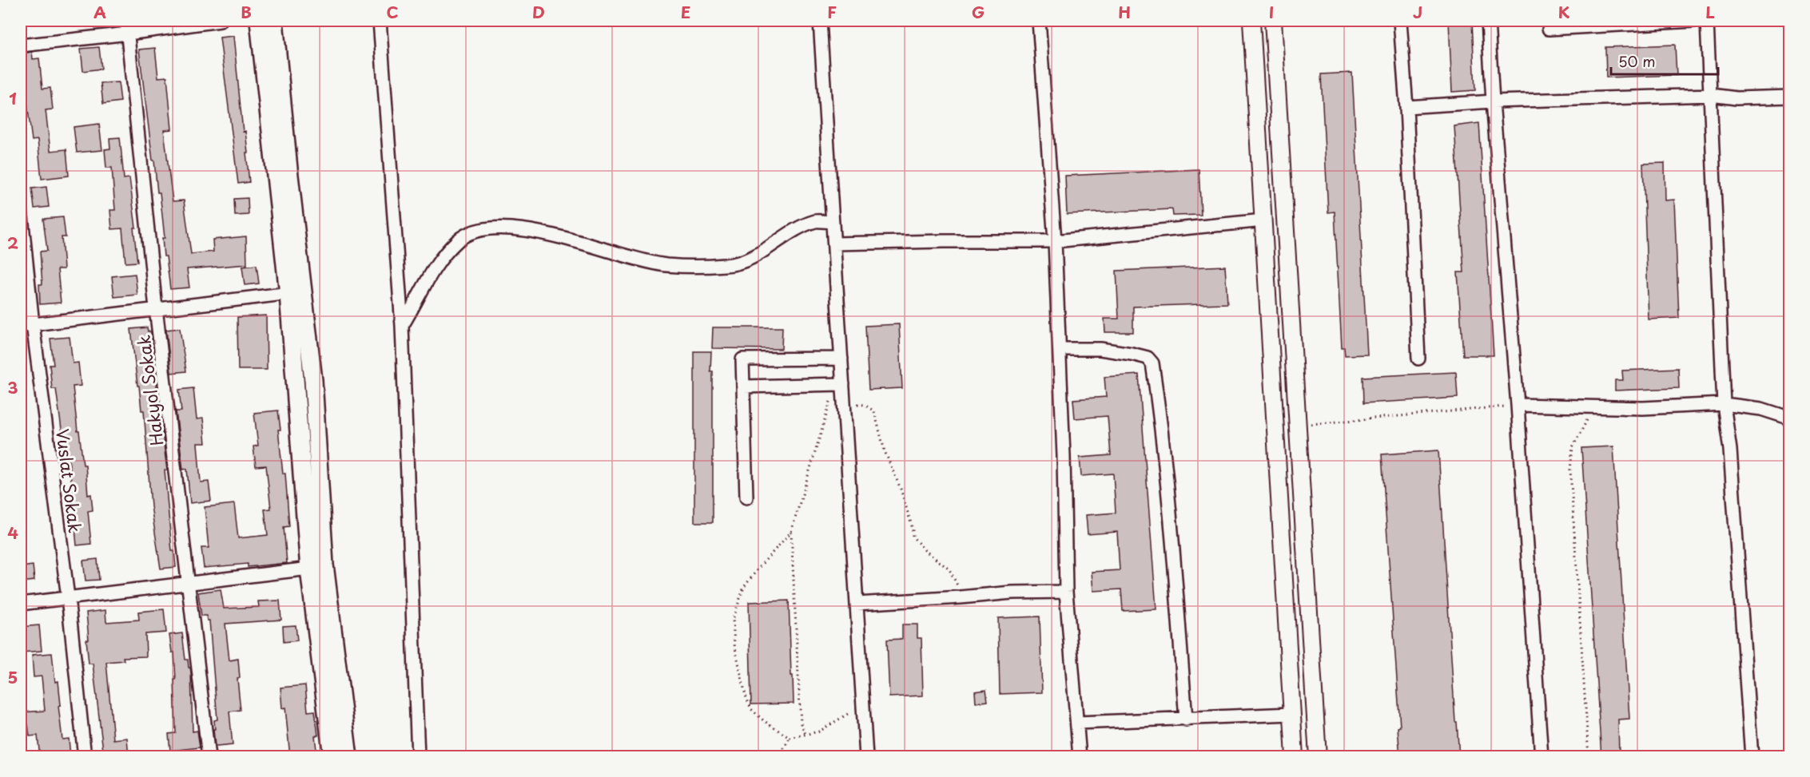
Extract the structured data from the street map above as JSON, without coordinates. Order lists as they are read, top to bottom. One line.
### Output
{"streets":{"street":["Hakyol Sokak","Vuslat Sokak"]},"scale_bar":"50 m","grid":{"columns":["A","B","C","D","E","F","G","H","I","J","K","L"],"rows":["1","2","3","4","5"]}}
